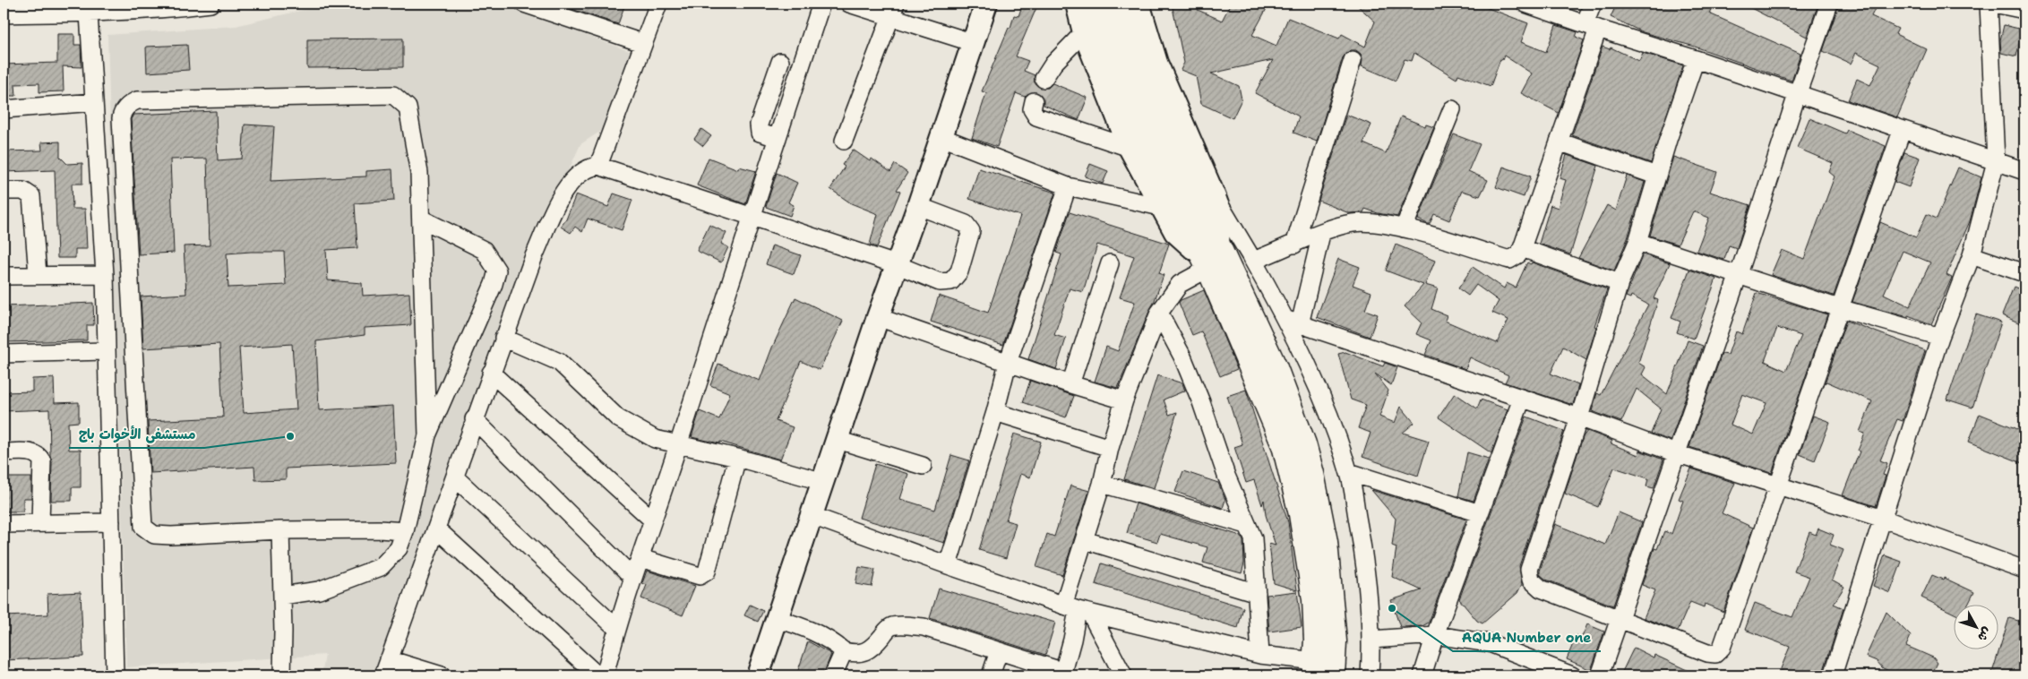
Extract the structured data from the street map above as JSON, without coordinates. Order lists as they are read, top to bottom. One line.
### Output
{"places":["مستشفى الأخوات باج","AQUA Number one"],"north":"bottom right"}
